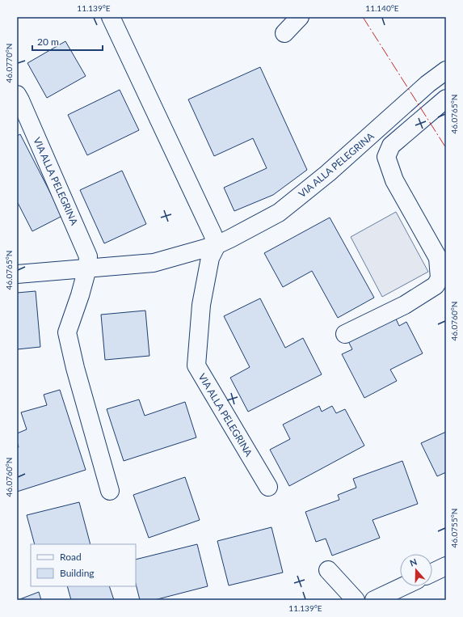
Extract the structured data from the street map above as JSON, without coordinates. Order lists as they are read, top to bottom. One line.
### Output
{"streets":{"street":["VIA ALLA PELEGRINA"]},"legend":["Road","Building"],"scale_bar":"20 m","north":"top","coordinates":["11.139°E","11.140°E","46.0770°N","46.0765°N","46.0760°N","46.0755°N"]}
